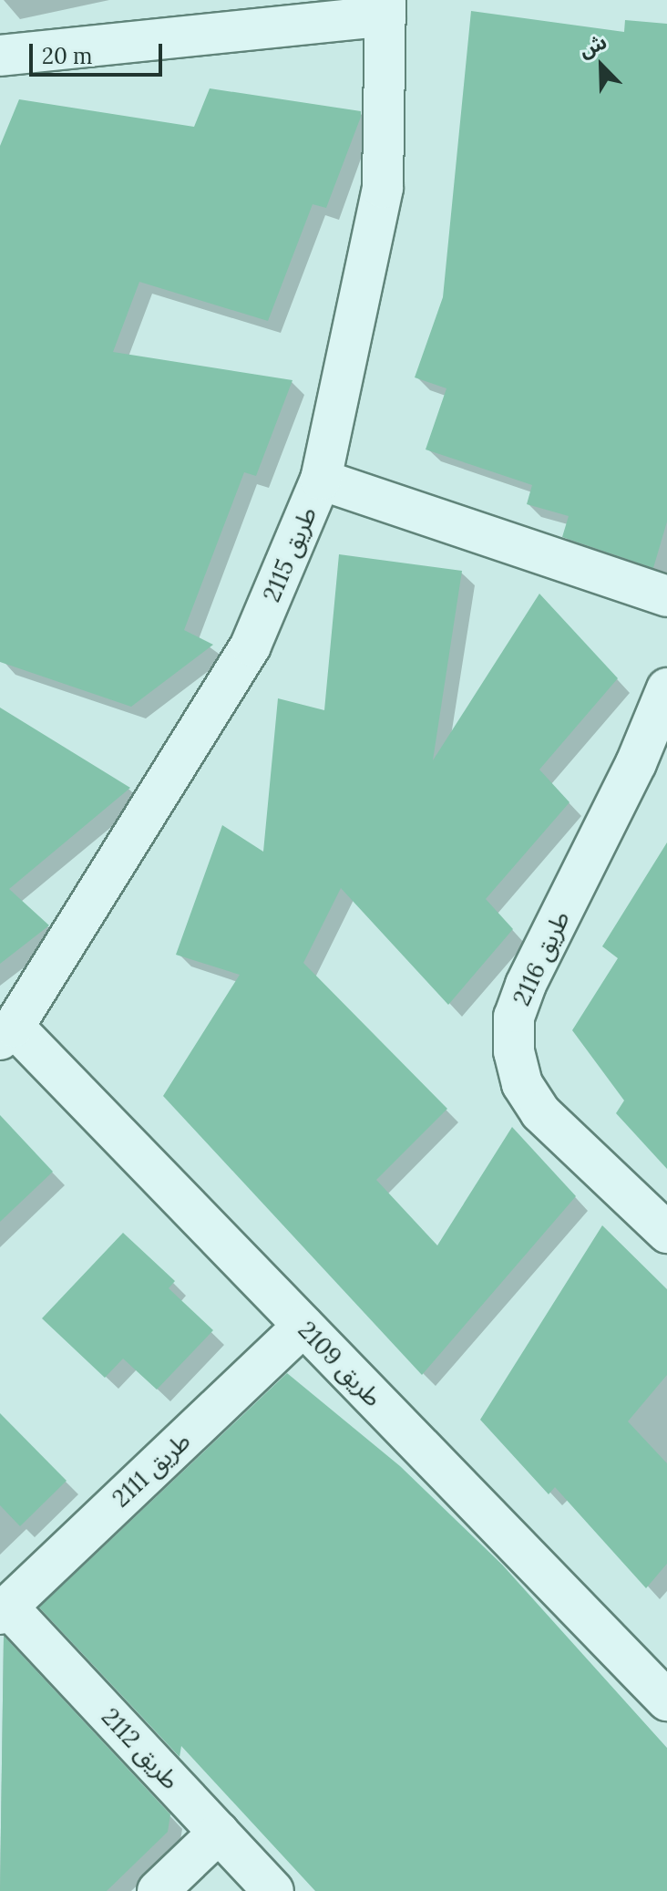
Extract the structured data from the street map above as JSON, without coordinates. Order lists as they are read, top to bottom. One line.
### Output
{"streets":{"street":["طريق 2115","طريق 2116","طريق 2109","طريق 2111","طريق 2112"]},"crossings":[["طريق 2115","طريق 2109"],["طريق 2109","طريق 2111"],["طريق 2111","طريق 2112"]],"scale_bar":"20 m","north":"top left"}
